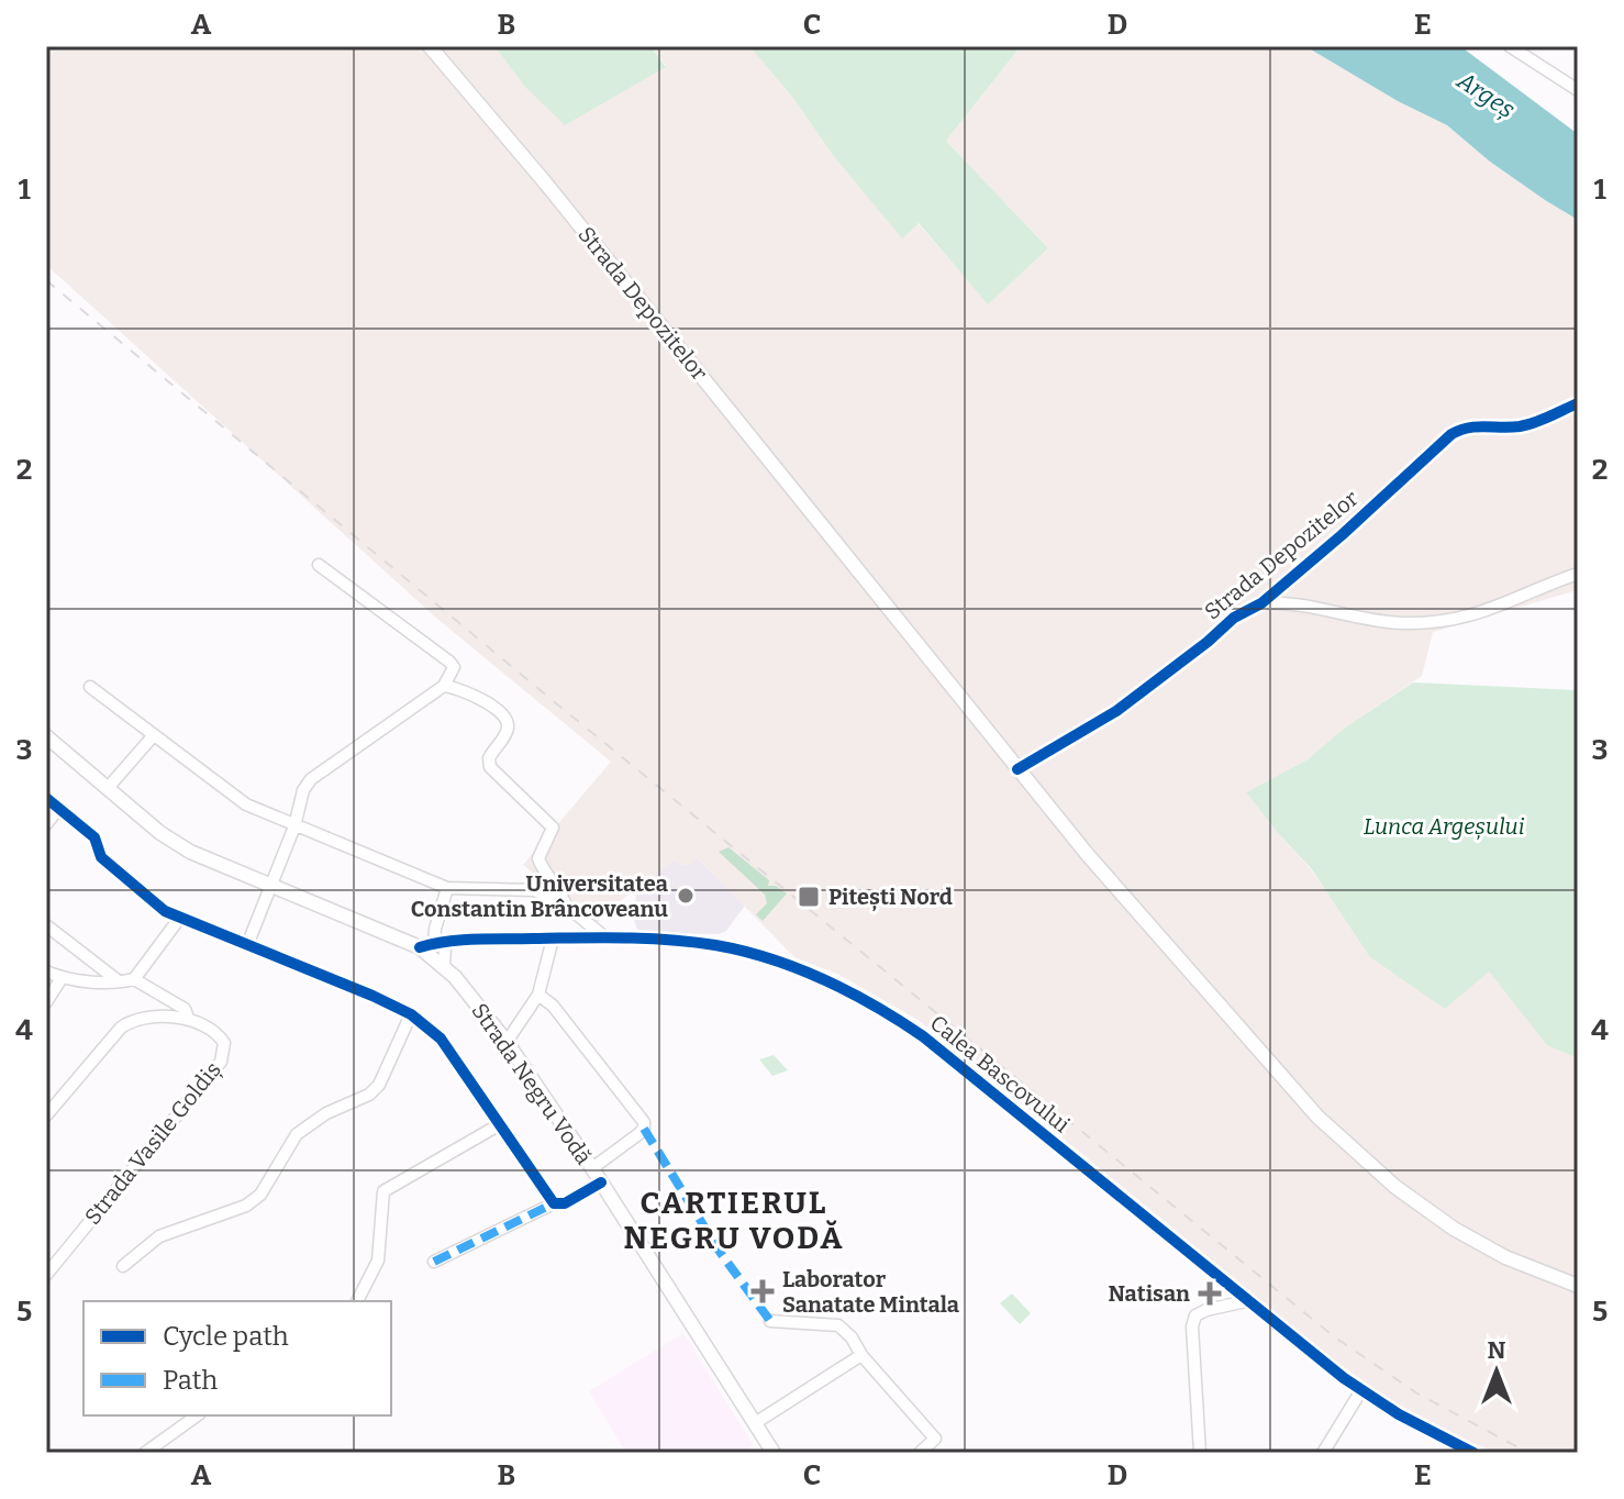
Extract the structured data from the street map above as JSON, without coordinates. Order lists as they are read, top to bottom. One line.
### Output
{"streets":{"main road":["Strada Depozitelor","Strada Negru Vodă"],"street":["Calea Bascovului","Strada Vasile Goldiș"]},"crossings":[["Calea Bascovului","Strada Negru Vodă"]],"districts":["CARTIERUL NEGRU VODĂ"],"water":["Argeș"],"parks":["Lunca Argeșului"],"places":{"other":["Universitatea Constantin Brâncoveanu"],"transit":["Pitești Nord"],"health":["Laborator Sanatate Mintala","Natisan"]},"legend":["Cycle path","Path"],"north":"top","grid":{"columns":["A","B","C","D","E"],"rows":["1","2","3","4","5"]}}
